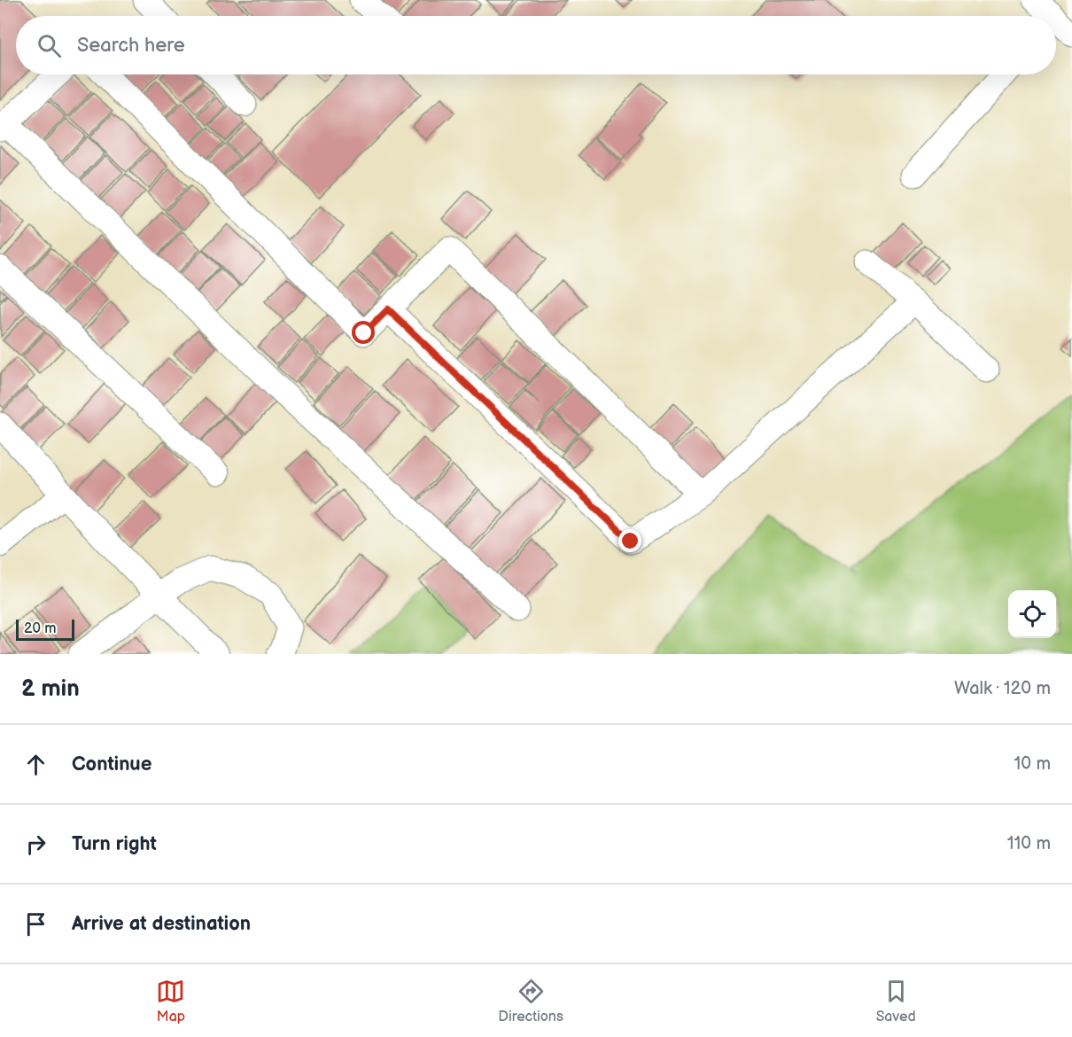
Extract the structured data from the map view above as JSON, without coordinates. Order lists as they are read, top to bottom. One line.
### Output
{"scale_bar":"20 m","page":{"search":"Search here","scale":"20 m","heading":["2 min","Walk · 120 m"],"list":[["Continue","10 m"],["Turn right","110 m"],"Arrive at destination"],"nav":["Map","Directions","Saved"]}}
